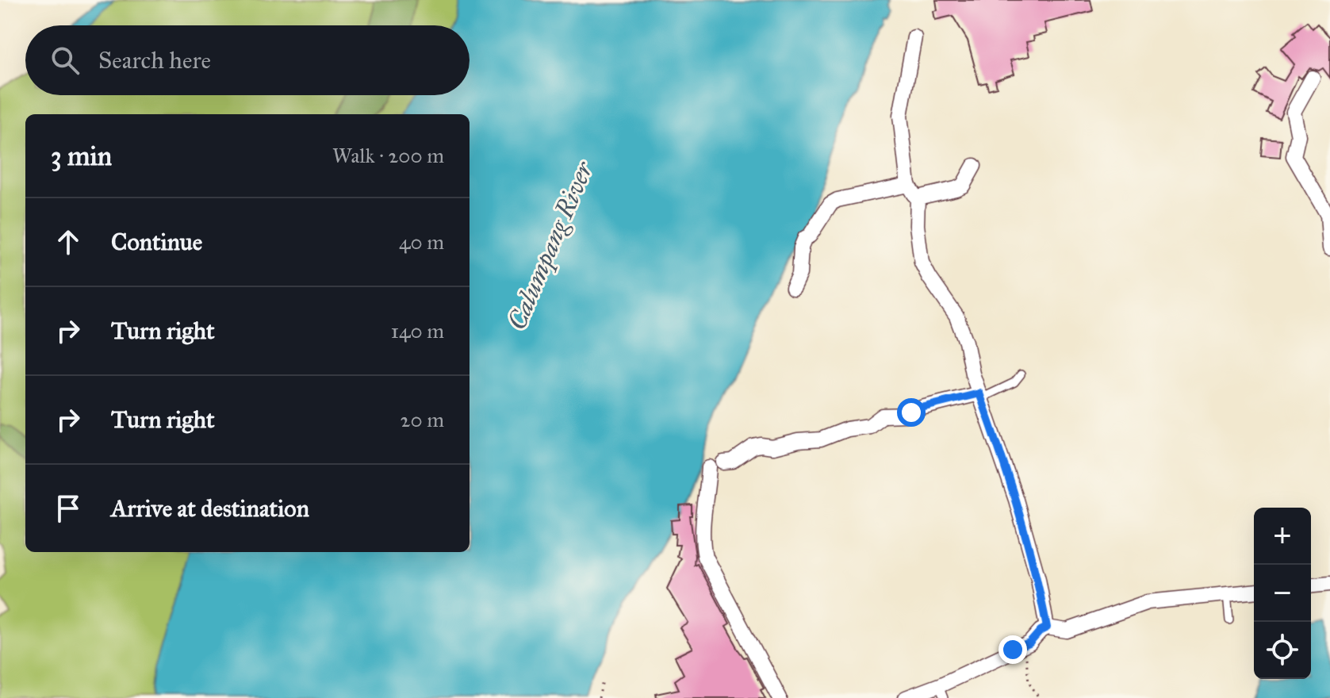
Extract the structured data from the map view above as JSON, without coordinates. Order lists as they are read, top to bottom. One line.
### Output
{"water":["Calumpang River"],"page":{"search":"Search here","heading":["3 min","Walk · 200 m"],"list":[["Continue","40 m"],["Turn right","140 m"],["Turn right","20 m"],"Arrive at destination"],"map_buttons":["+","−"]}}
